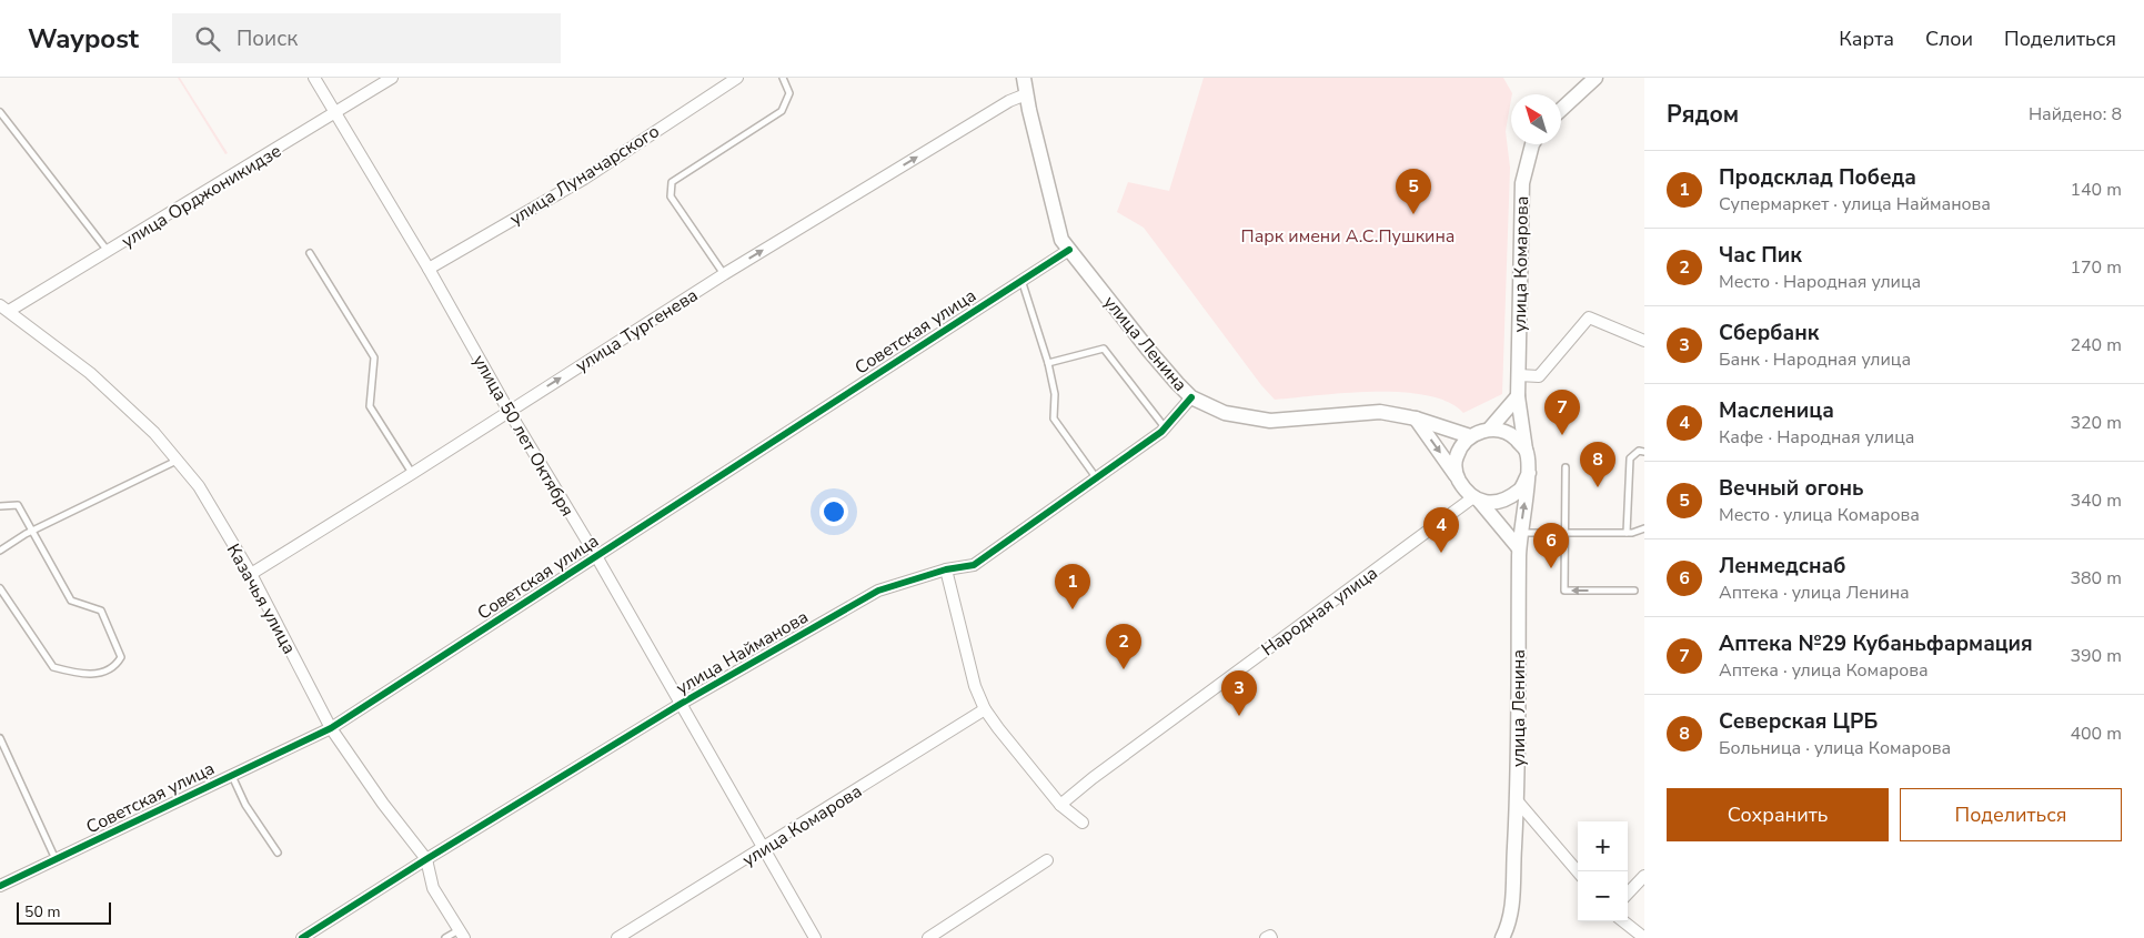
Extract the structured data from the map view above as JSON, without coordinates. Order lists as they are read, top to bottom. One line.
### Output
{"streets":{"street":["улица Луначарского","улица Орджоникидзе","улица Комарова","улица Тургенева","Советская улица","улица Ленина","улица 50 лет Октября","Казачья улица","Народная улица","улица Найманова"]},"crossings":[["улица Луначарского","улица 50 лет Октября"],["улица Орджоникидзе","улица 50 лет Октября"],["улица Орджоникидзе","Казачья улица"],["улица Комарова","улица Ленина"],["улица Комарова","улица 50 лет Октября"],["улица Комарова","Народная улица"],["улица Тургенева","улица Ленина"],["улица Тургенева","улица 50 лет Октября"],["улица Тургенева","Казачья улица"],["Советская улица","улица Ленина"],["Советская улица","улица 50 лет Октября"],["Советская улица","Казачья улица"],["улица Ленина","Народная улица"],["улица Ленина","улица Найманова"],["улица 50 лет Октября","улица Найманова"],["Казачья улица","улица Найманова"]],"one_way":["улица Тургенева"],"parks":["Парк имени А.С.Пушкина"],"scale_bar":"50 m","north":"top left","page":{"header":"Waypost","search":"Поиск","nav":["Карта","Слои","Поделиться"],"heading":["Рядом","Найдено: 8"],"list":[{"mark":"1","name":"Продсклад Победа","note":"Супермаркет · улица Найманова","value":"140 m"},{"mark":"2","name":"Час Пик","note":"Место · Народная улица","value":"170 m"},{"mark":"3","name":"Сбербанк","note":"Банк · Народная улица","value":"240 m"},{"mark":"4","name":"Масленица","note":"Кафе · Народная улица","value":"320 m"},{"mark":"5","name":"Вечный огонь","note":"Место · улица Комарова","value":"340 m"},{"mark":"6","name":"Ленмедснаб","note":"Аптека · улица Ленина","value":"380 m"},{"mark":"7","name":"Аптека №29 Кубаньфармация","note":"Аптека · улица Комарова","value":"390 m"},{"mark":"8","name":"Северская ЦРБ","note":"Больница · улица Комарова","value":"400 m"}],"pins":["5","7","8","4","6","1","2","3"],"buttons":["Сохранить","Поделиться"],"map_buttons":["+","−"],"scale":"50 m"}}
